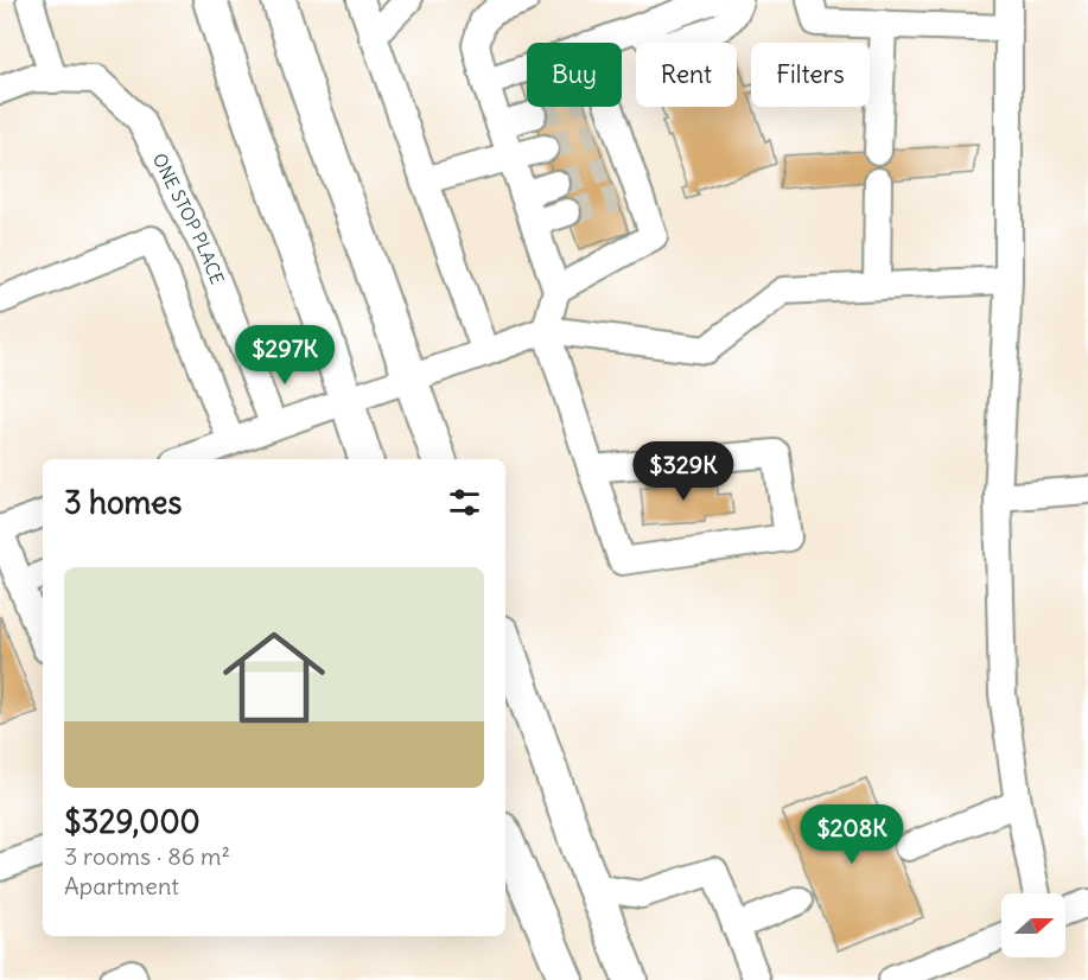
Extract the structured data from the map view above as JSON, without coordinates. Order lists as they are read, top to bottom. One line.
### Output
{"streets":{"street":["ONE STOP PLACE"]},"north":"right","page":{"chip":["Buy","Rent","Filters"],"price":["$297K","$329K","$208K"],"heading":"3 homes","list":[{"name":"$329,000","note":"3 rooms · 86 m² · Apartment"}]}}
